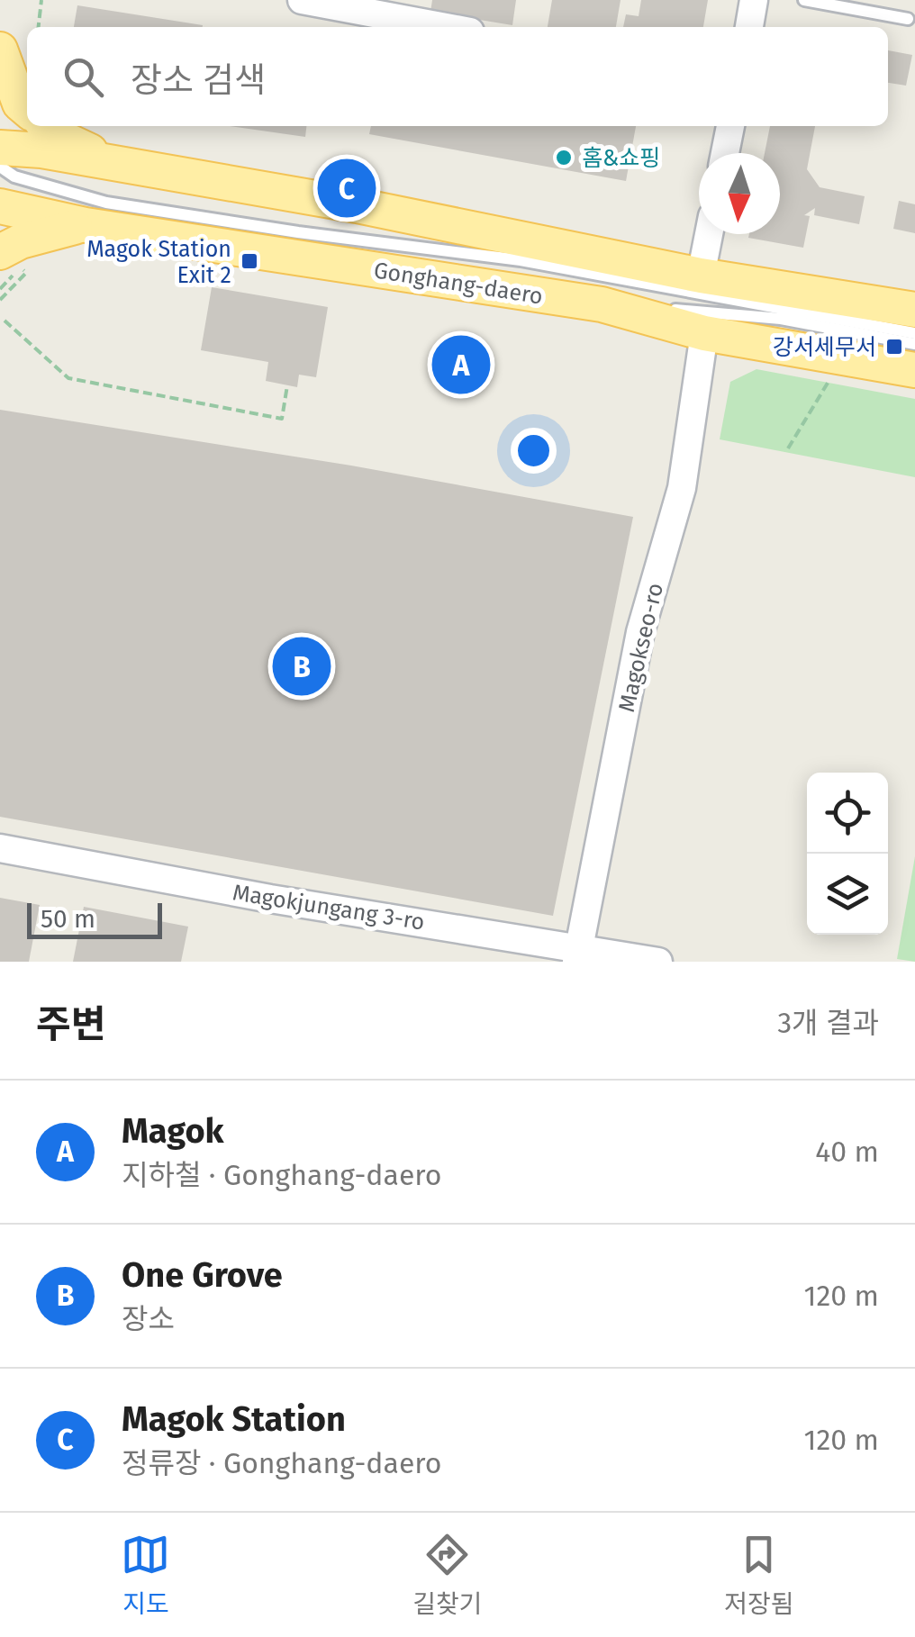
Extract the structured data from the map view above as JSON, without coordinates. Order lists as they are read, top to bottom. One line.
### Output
{"streets":{"main road":["Gonghang-daero"],"street":["Magokseo-ro","Magokjungang 3-ro"]},"crossings":[["Gonghang-daero","Magokseo-ro"],["Magokseo-ro","Magokjungang 3-ro"]],"places":{"other":["홈&쇼핑"],"transit":["Magok Station Exit 2","강서세무서"]},"scale_bar":"50 m","north":"bottom","page":{"search":"장소 검색","pins":["C","A","B"],"scale":"50 m","heading":["주변","3개 결과"],"list":[{"mark":"A","name":"Magok","note":"지하철 · Gonghang-daero","value":"40 m"},{"mark":"B","name":"One Grove","note":"장소","value":"120 m"},{"mark":"C","name":"Magok Station","note":"정류장 · Gonghang-daero","value":"120 m"}],"nav":["지도","길찾기","저장됨"]}}
